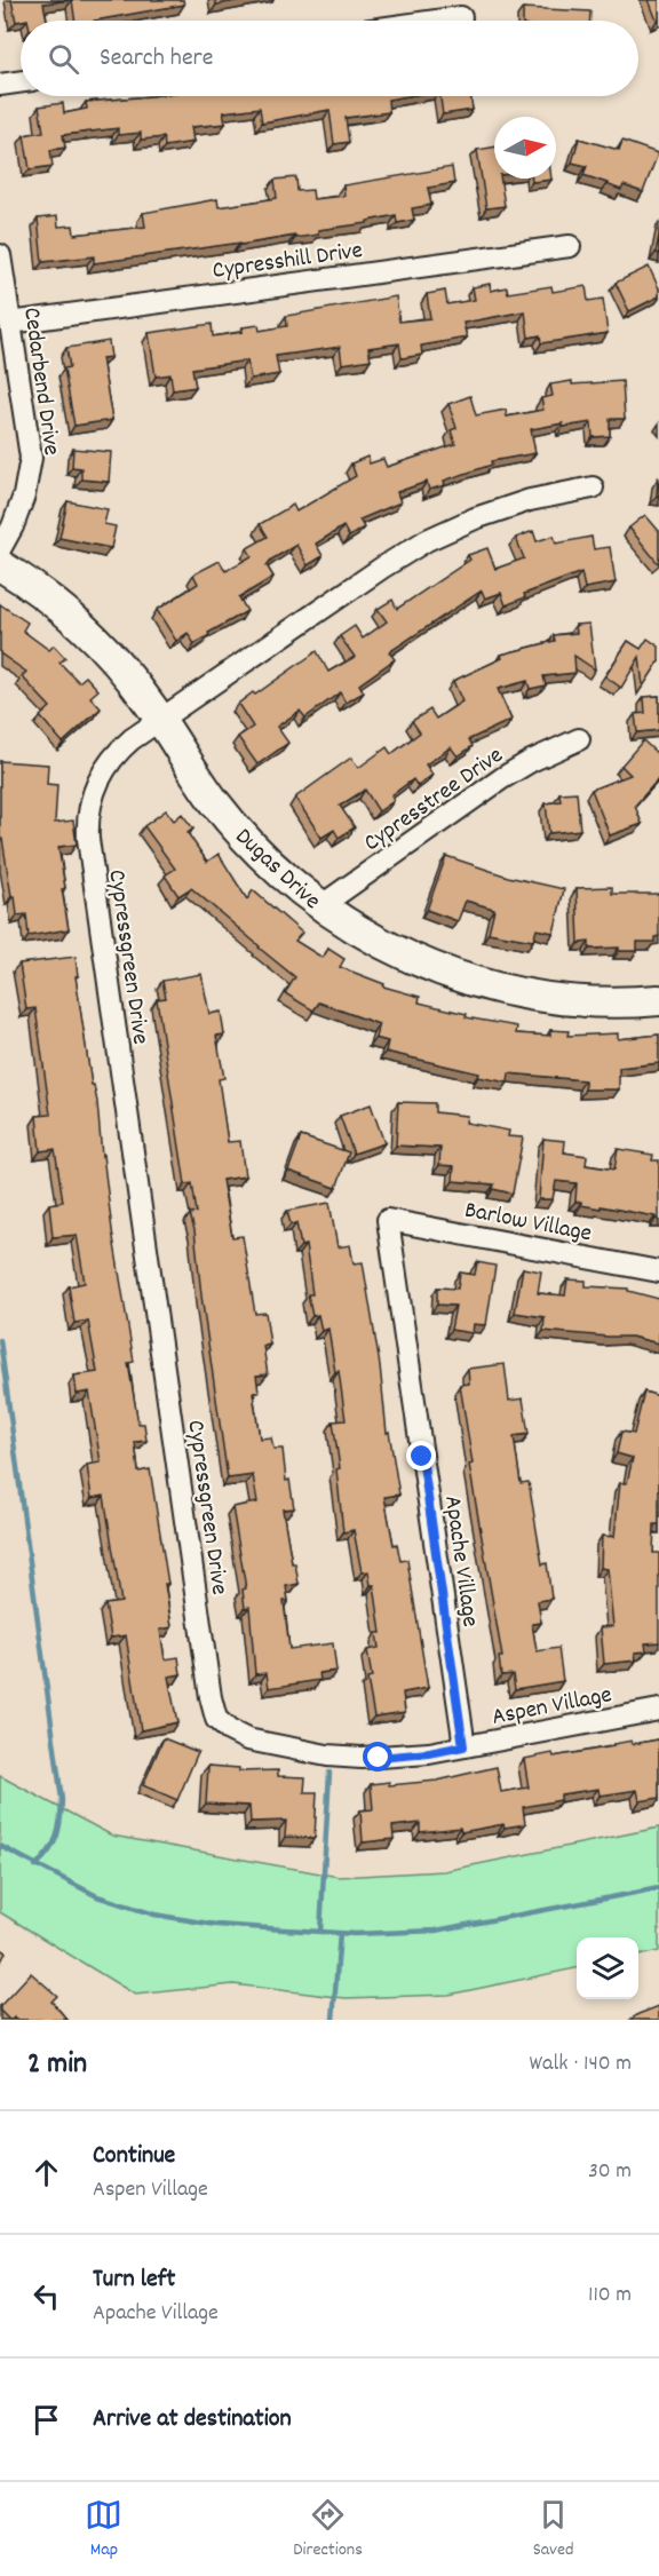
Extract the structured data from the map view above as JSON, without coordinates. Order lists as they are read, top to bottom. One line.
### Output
{"streets":{"street":["Cypresshill Drive","Cedarbend Drive","Cypresstree Drive","Dugas Drive","Cypressgreen Drive","Barlow Village","Apache Village","Aspen Village"]},"crossings":[["Cypresshill Drive","Cedarbend Drive"],["Cypresstree Drive","Dugas Drive"],["Dugas Drive","Cypressgreen Drive"],["Cypressgreen Drive","Aspen Village"],["Barlow Village","Apache Village"],["Apache Village","Aspen Village"]],"north":"right","page":{"search":"Search here","heading":["2 min","Walk · 140 m"],"list":[["Continue","Aspen Village","30 m"],["Turn left","Apache Village","110 m"],"Arrive at destination"],"nav":["Map","Directions","Saved"]}}
